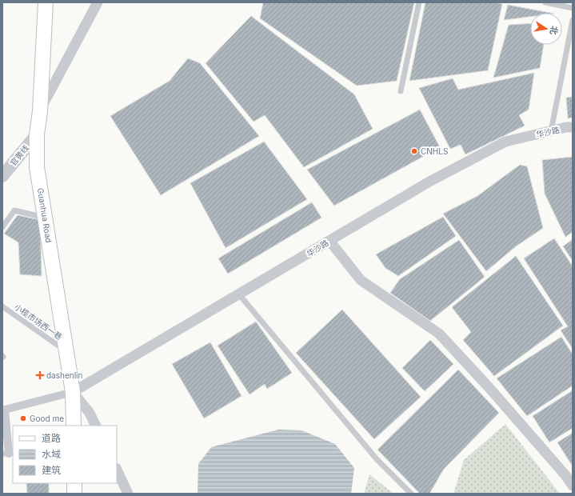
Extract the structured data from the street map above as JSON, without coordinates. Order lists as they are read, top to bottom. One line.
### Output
{"streets":{"main road":["Guanhua Road"],"street":["华沙路","官黄线"],"lane":["小榄市场西一巷"]},"crossings":[["华沙路","Guanhua Road"],["官黄线","Guanhua Road"],["Guanhua Road","小榄市场西一巷"]],"places":{"other":["CNHLS","Good me"],"health":["dashenlin"]},"legend":["道路","水域","建筑"],"north":"right"}
